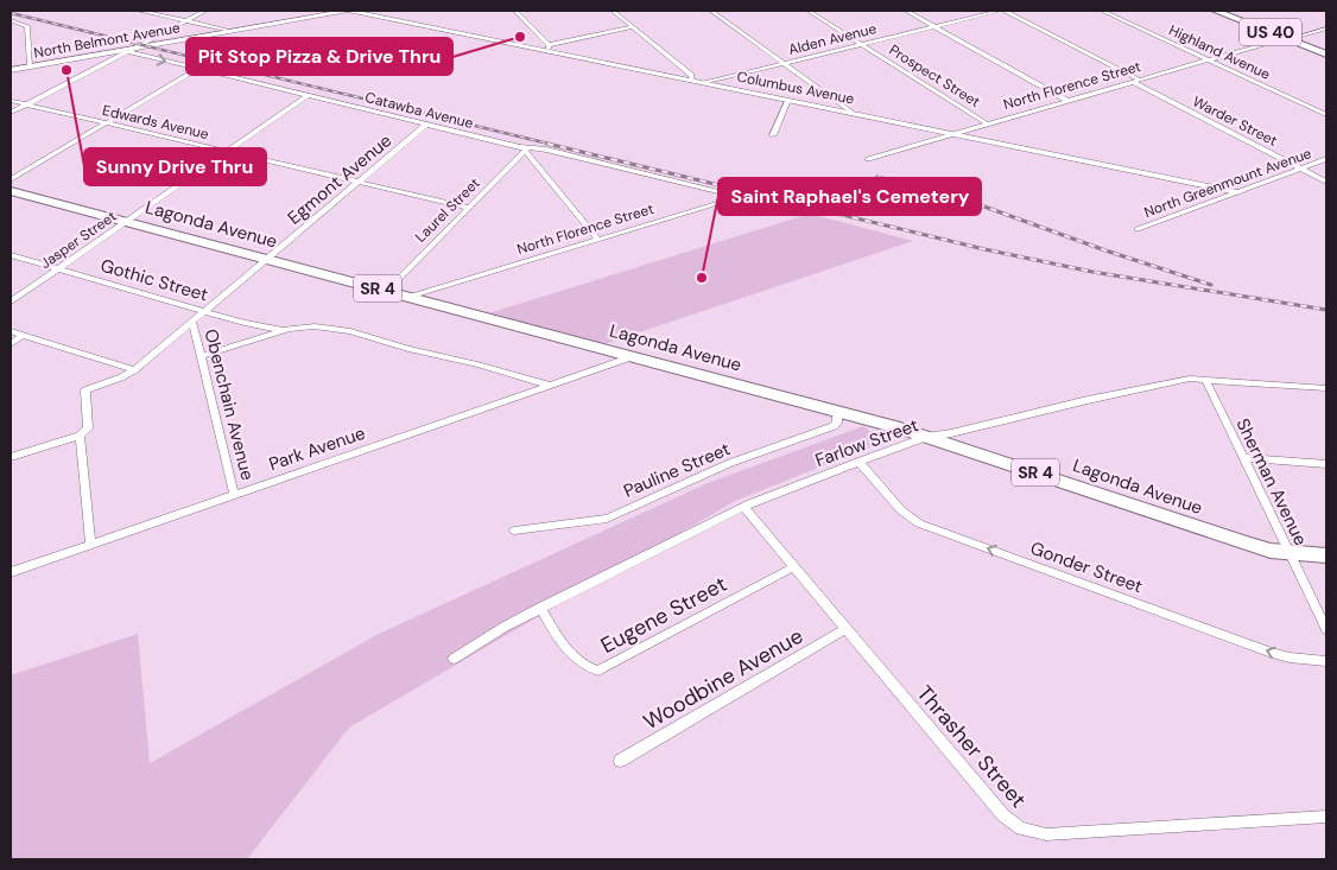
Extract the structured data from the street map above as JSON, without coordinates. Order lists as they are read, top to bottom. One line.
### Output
{"streets":{"main road":["US 40","Lagonda Avenue","SR 4"],"street":["Alden Avenue","North Belmont Avenue","Highland Avenue","Prospect Street","North Florence Street","Columbus Avenue","Catawba Avenue","Warder Street","Edwards Avenue","Egmont Avenue","North Greenmount Avenue","Laurel Street","Jasper Street","Gothic Street","Obenchain Avenue","Farlow Street","Park Avenue","Pauline Street","Sherman Avenue","Gonder Street","Eugene Street","Woodbine Avenue","Thrasher Street"]},"crossings":[["US 40","North Florence Street"],["Alden Avenue","Prospect Street"],["Alden Avenue","Columbus Avenue"],["Alden Avenue","Warder Street"],["North Belmont Avenue","Columbus Avenue"],["North Belmont Avenue","Catawba Avenue"],["Highland Avenue","North Florence Street"],["Prospect Street","North Florence Street"],["North Florence Street","Columbus Avenue"],["North Florence Street","Catawba Avenue"],["North Florence Street","Warder Street"],["North Florence Street","Lagonda Avenue"],["Columbus Avenue","North Greenmount Avenue"],["Catawba Avenue","Egmont Avenue"],["Catawba Avenue","Laurel Street"],["Catawba Avenue","Jasper Street"],["Warder Street","North Greenmount Avenue"],["Edwards Avenue","Egmont Avenue"],["Edwards Avenue","Laurel Street"],["Edwards Avenue","Jasper Street"],["Egmont Avenue","Lagonda Avenue"],["Egmont Avenue","Gothic Street"],["Egmont Avenue","Obenchain Avenue"],["Laurel Street","Lagonda Avenue"],["Lagonda Avenue","Jasper Street"],["Lagonda Avenue","Farlow Street"],["Lagonda Avenue","Park Avenue"],["Lagonda Avenue","Pauline Street"],["Lagonda Avenue","Sherman Avenue"],["Jasper Street","Gothic Street"],["Gothic Street","Obenchain Avenue"],["Gothic Street","Park Avenue"],["Obenchain Avenue","Park Avenue"],["Farlow Street","Sherman Avenue"],["Farlow Street","Gonder Street"],["Farlow Street","Eugene Street"],["Farlow Street","Thrasher Street"],["Eugene Street","Thrasher Street"],["Woodbine Avenue","Thrasher Street"]],"one_way":["Gonder Street"],"places":["Pit Stop Pizza & Drive Thru","Sunny Drive Thru","Saint Raphael's Cemetery"]}
